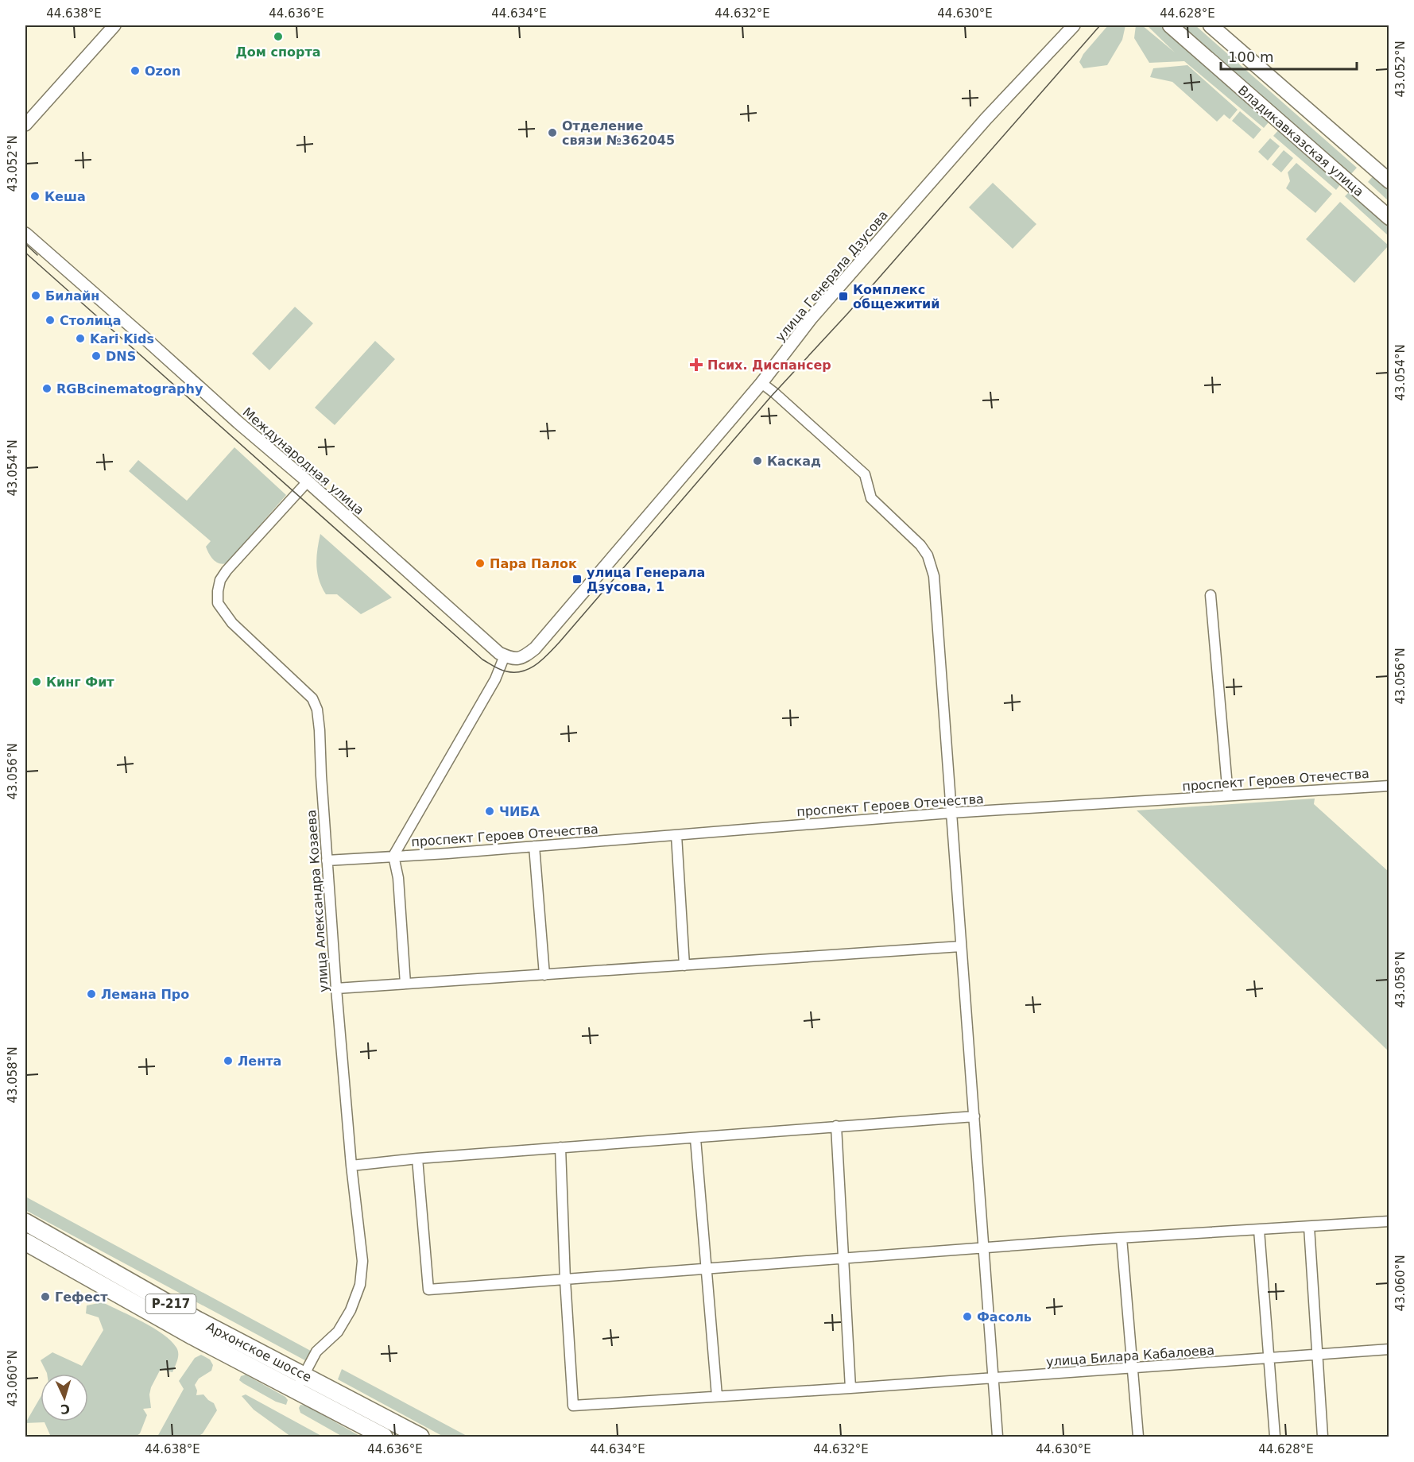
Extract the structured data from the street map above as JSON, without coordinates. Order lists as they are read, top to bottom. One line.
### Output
{"streets":{"highway":["Р-217","Архонское шоссе"],"main road":["Владикавказская улица"],"street":["улица Генерала Дзусова","Международная улица","проспект Героев Отечества","улица Александра Козаева","улица Билара Кабалоева"]},"crossings":[["улица Генерала Дзусова","Международная улица"],["Международная улица","улица Александра Козаева"],["проспект Героев Отечества","улица Александра Козаева"],["улица Александра Козаева","Архонское шоссе"]],"places":{"other":["Дом спорта","Ozon","Отделение связи №362045","Кеша","Билайн","Столица","Kari Kids","DNS","RGBcinematography","Каскад","Пара Палок","Кинг Фит","ЧИБА","Лемана Про","Лента","Гефест","Фасоль"],"transit":["Комплекс общежитий","улица Генерала Дзусова, 1"],"health":["Псих. Диспансер"]},"scale_bar":"100 m","north":"bottom","coordinates":["44.638°E","44.636°E","44.634°E","44.632°E","44.630°E","44.628°E","43.052°N","43.054°N","43.056°N","43.058°N","43.060°N"]}
